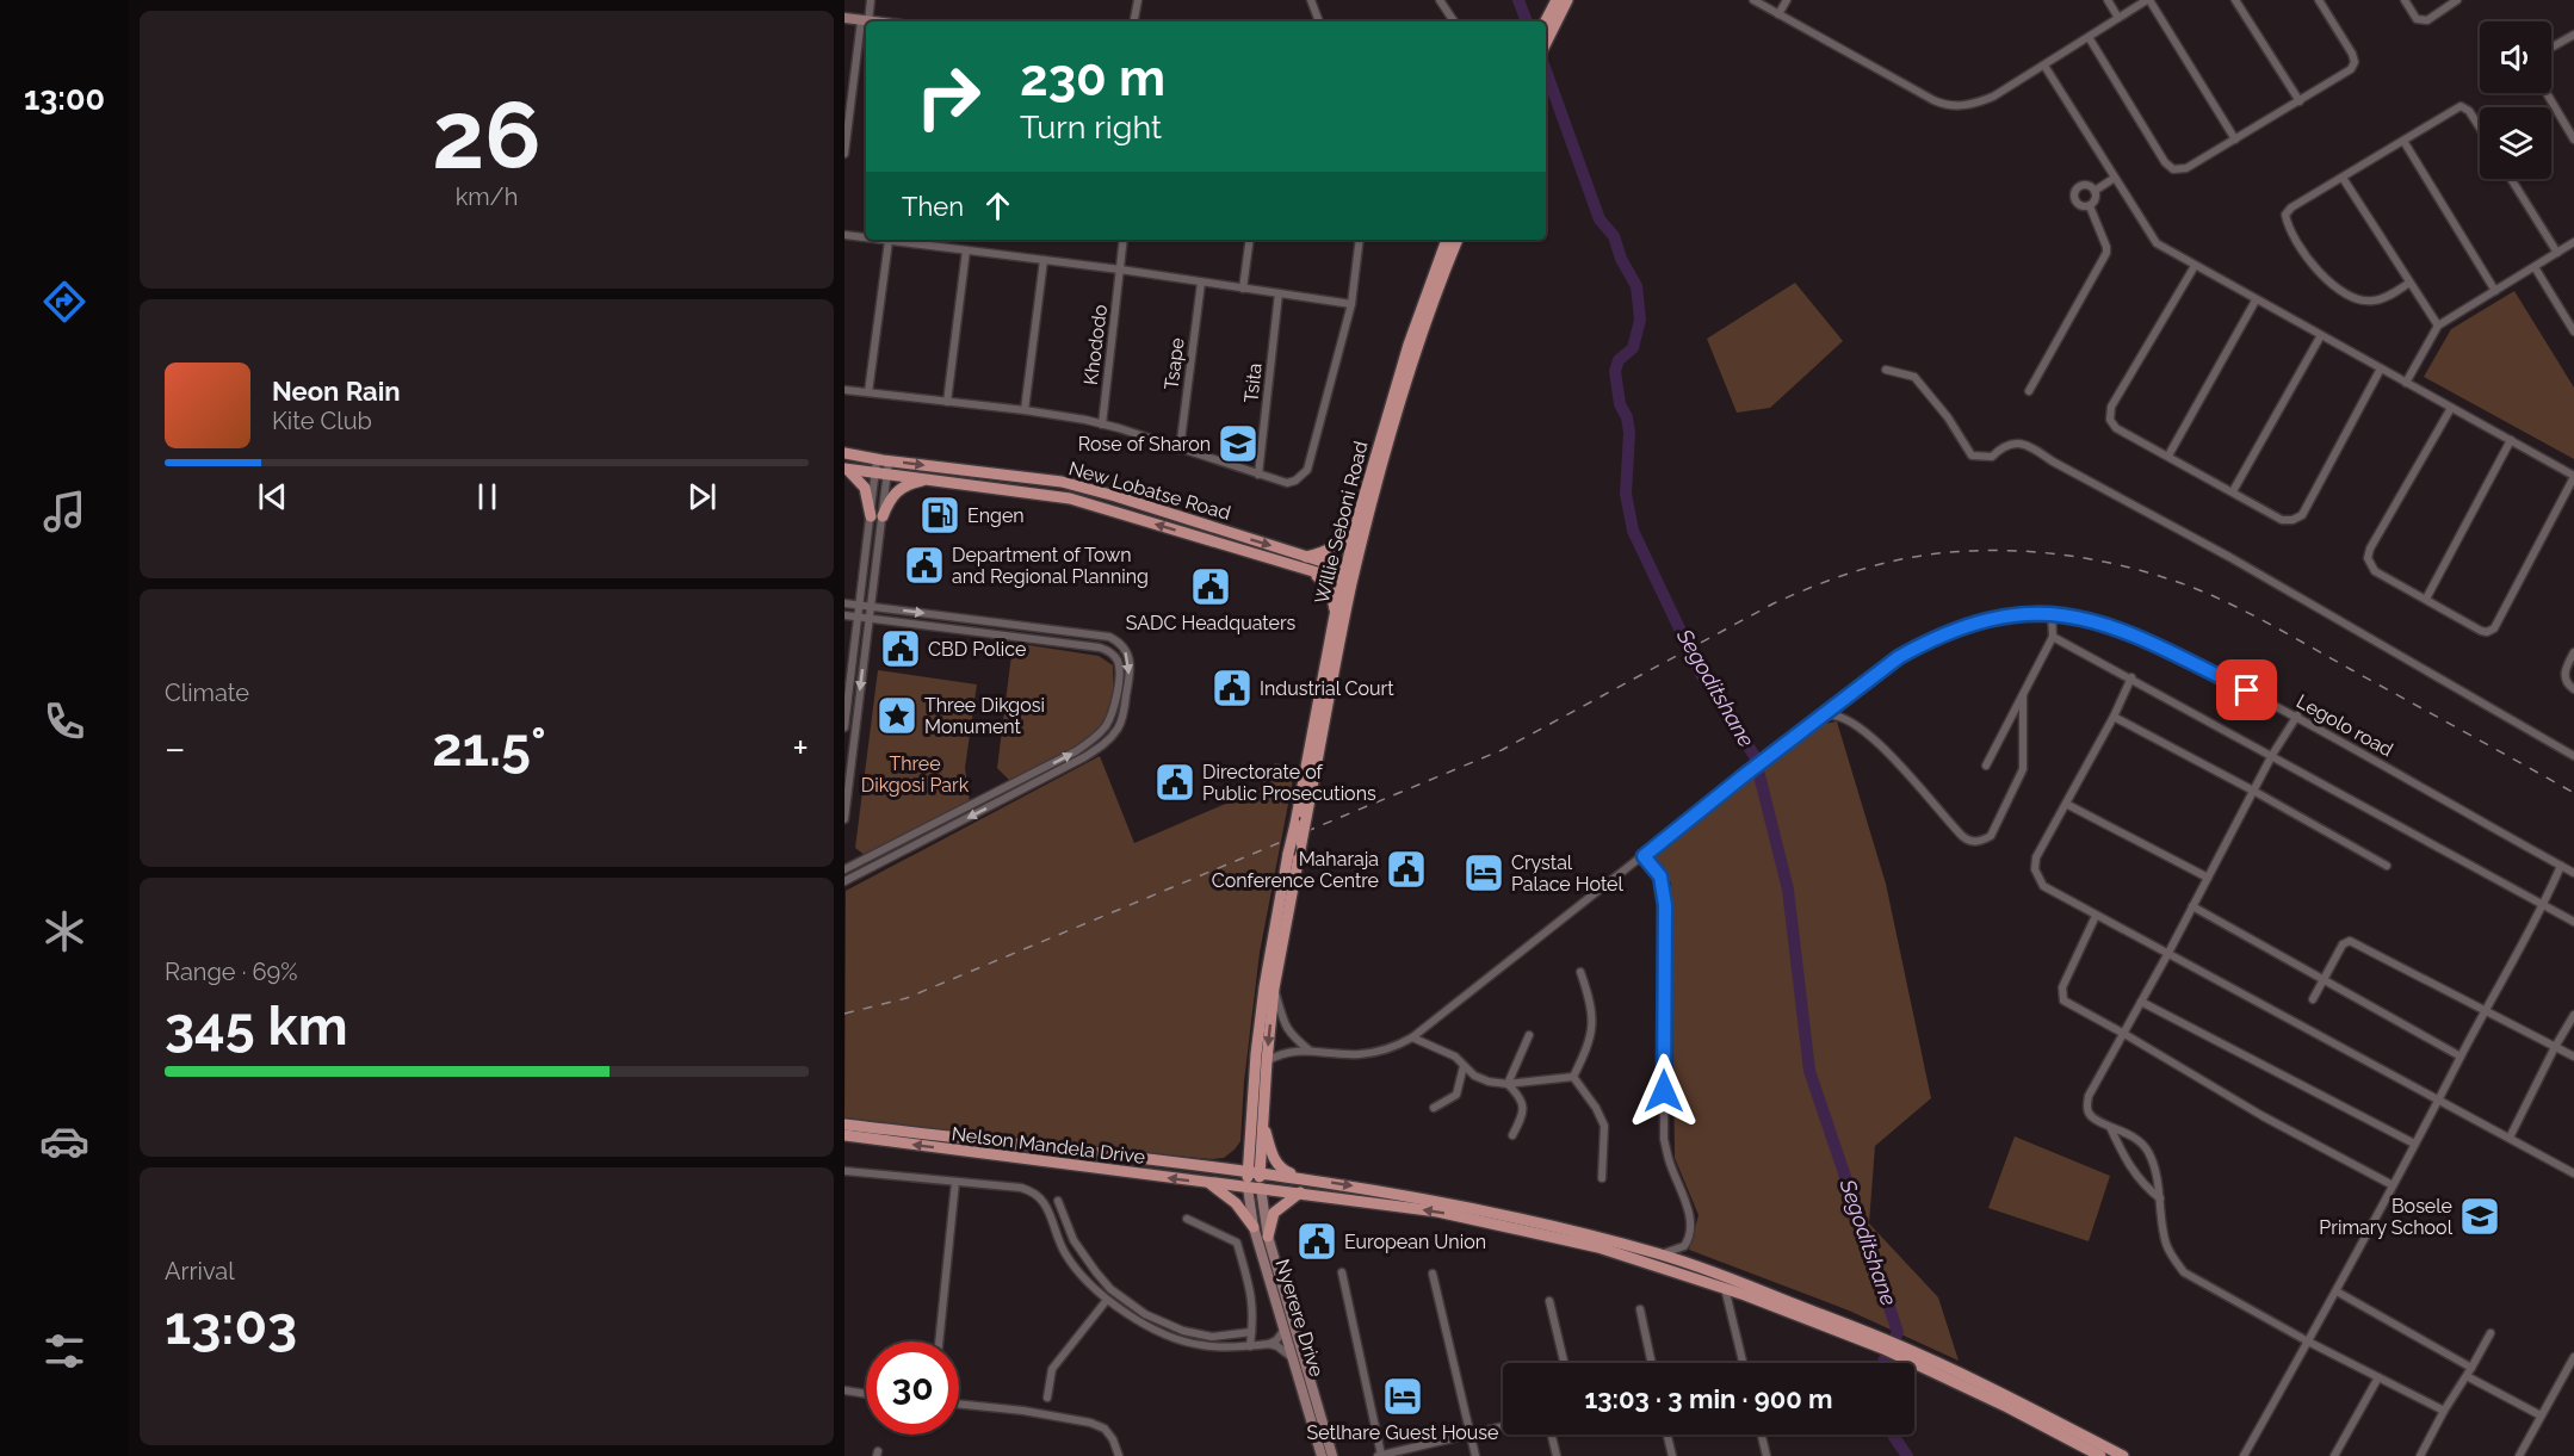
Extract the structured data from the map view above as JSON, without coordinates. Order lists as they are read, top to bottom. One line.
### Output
{"streets":{"main road":["New Lobatse Road","Willie Seboni Road","Nelson Mandela Drive","Nyerere Drive"],"street":["Khododo","Tsape","Tsita","Legolo road"]},"crossings":[["New Lobatse Road","Willie Seboni Road"],["Nelson Mandela Drive","Nyerere Drive"]],"water":["Segoditshane"],"parks":["Three Dikgosi Park"],"places":{"school or university":["Rose of Sharon","Bosele Primary School"],"fuel station":["Engen"],"public building":["Department of Town and Regional Planning","SADC Headquaters","CBD Police","Industrial Court","Directorate of Public Prosecutions","Maharaja Conference Centre","European Union"],"place":["Three Dikgosi Monument"],"hotel":["Crystal Palace Hotel","Setlhare Guest House"]},"page":{"tabs":"13:00","tile":[["26","km/h"],"Climate",["Range · 69%","345 km"],["Arrival","13:03"]],"turn":["230 m","Turn right"],"then":"Then","song":["Neon Rain","Kite Club"],"heat":["−","21.5°","+"],"limit":"30","trip":"13:03 · 3 min · 900 m"}}
